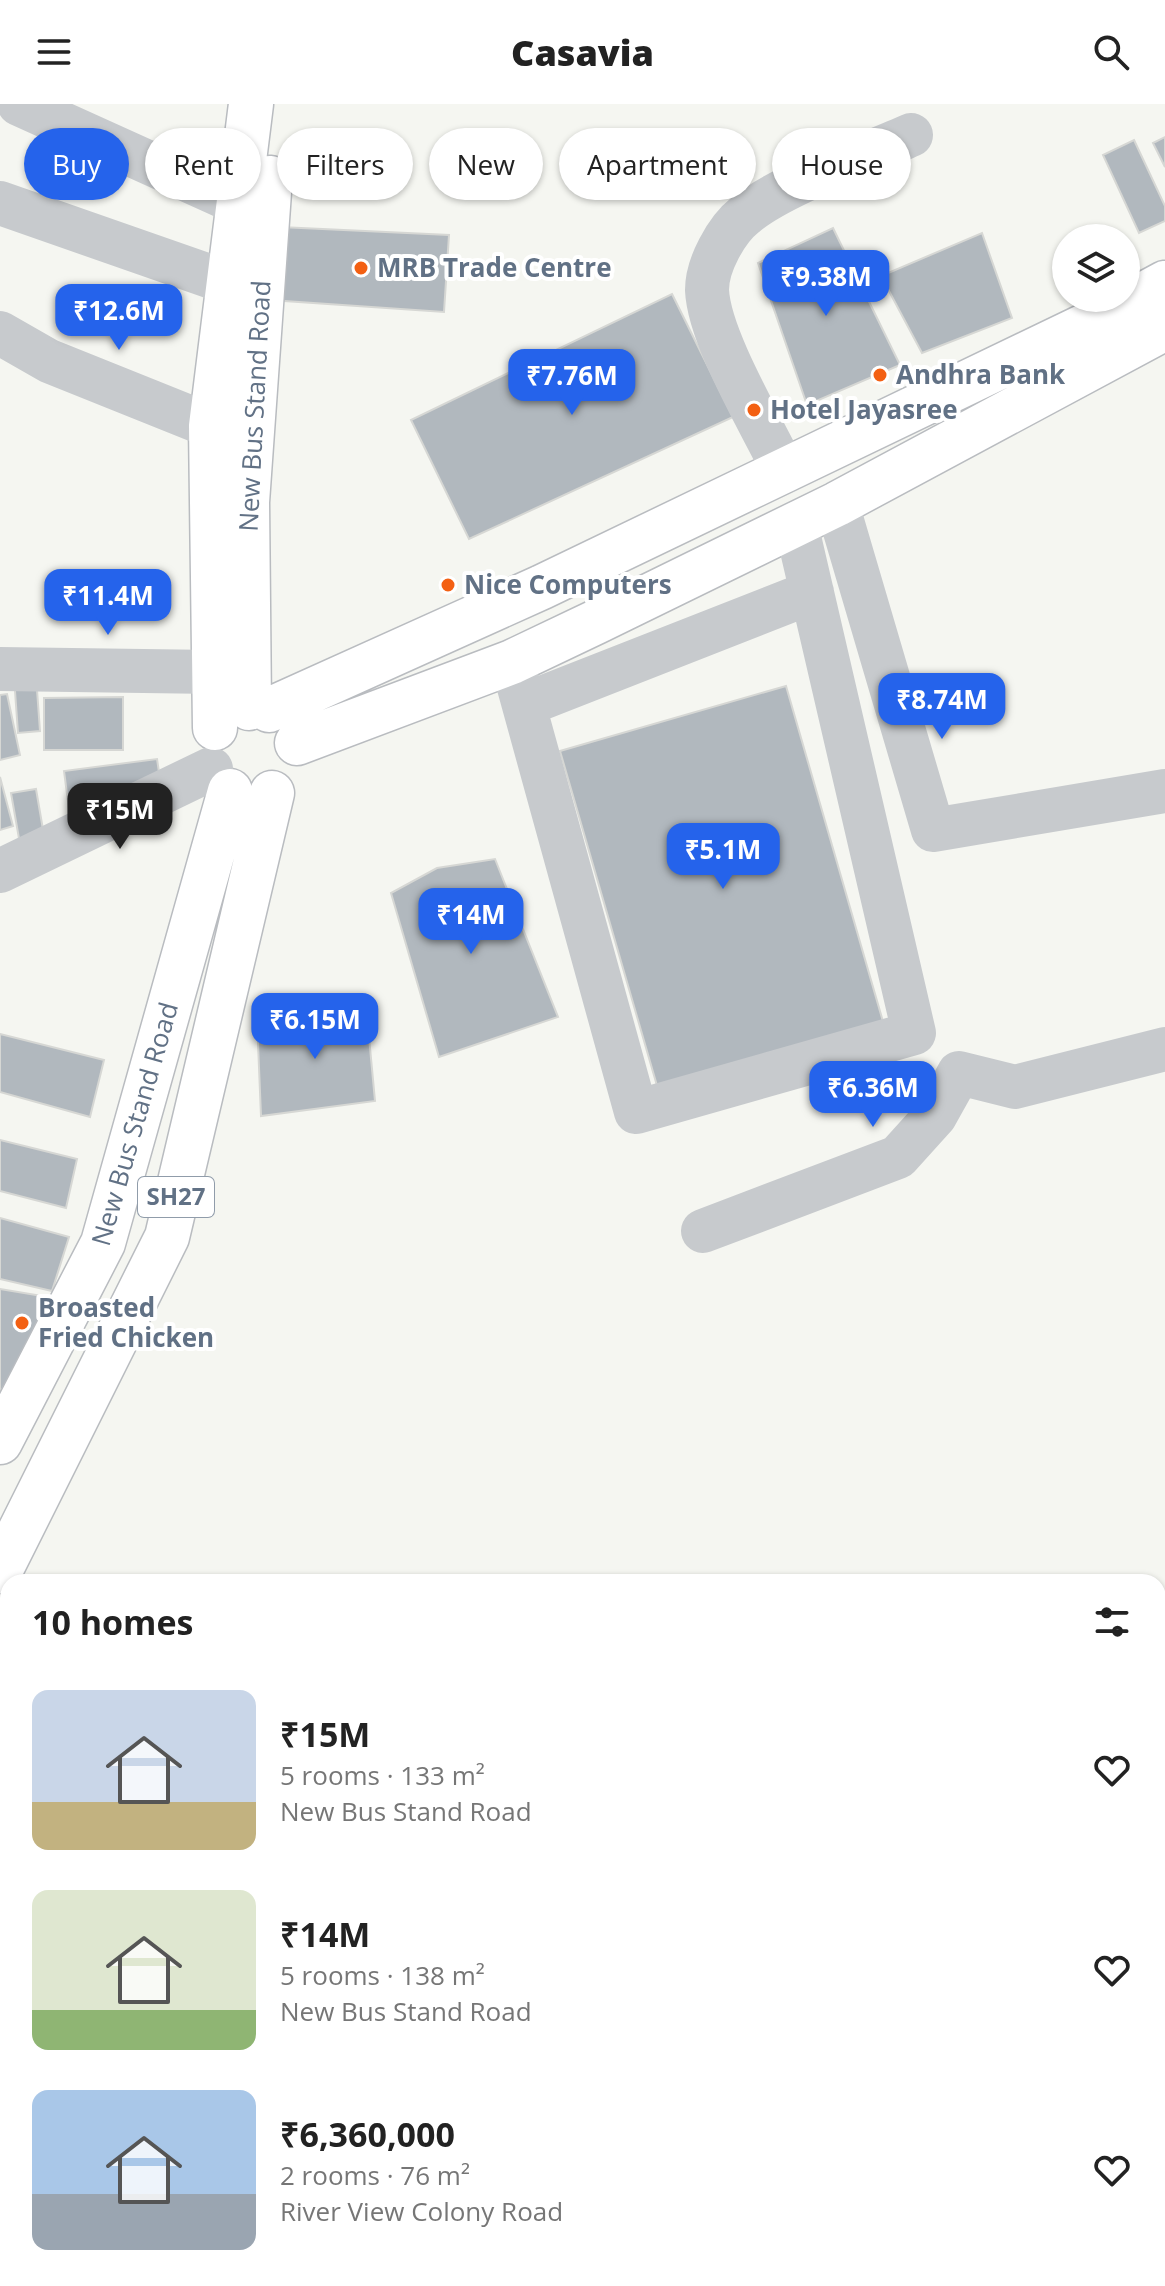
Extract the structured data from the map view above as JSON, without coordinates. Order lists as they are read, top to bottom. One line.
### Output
{"streets":{"main road":["New Bus Stand Road","SH27"]},"places":["MRB Trade Centre","Andhra Bank","Hotel Jayasree","Nice Computers","Broasted Fried Chicken"],"page":{"header":"Casavia","chip":["Buy","Rent","Filters","New","Apartment","House"],"price":["₹9.38M","₹12.6M","₹7.76M","₹11.4M","₹8.74M","₹15M","₹5.1M","₹14M","₹6.15M","₹6.36M"],"heading":"10 homes","list":[{"name":"₹15M","note":"5 rooms · 133 m² · New Bus Stand Road"},{"name":"₹14M","note":"5 rooms · 138 m² · New Bus Stand Road"},{"name":"₹6,360,000","note":"2 rooms · 76 m² · River View Colony Road"}]}}
